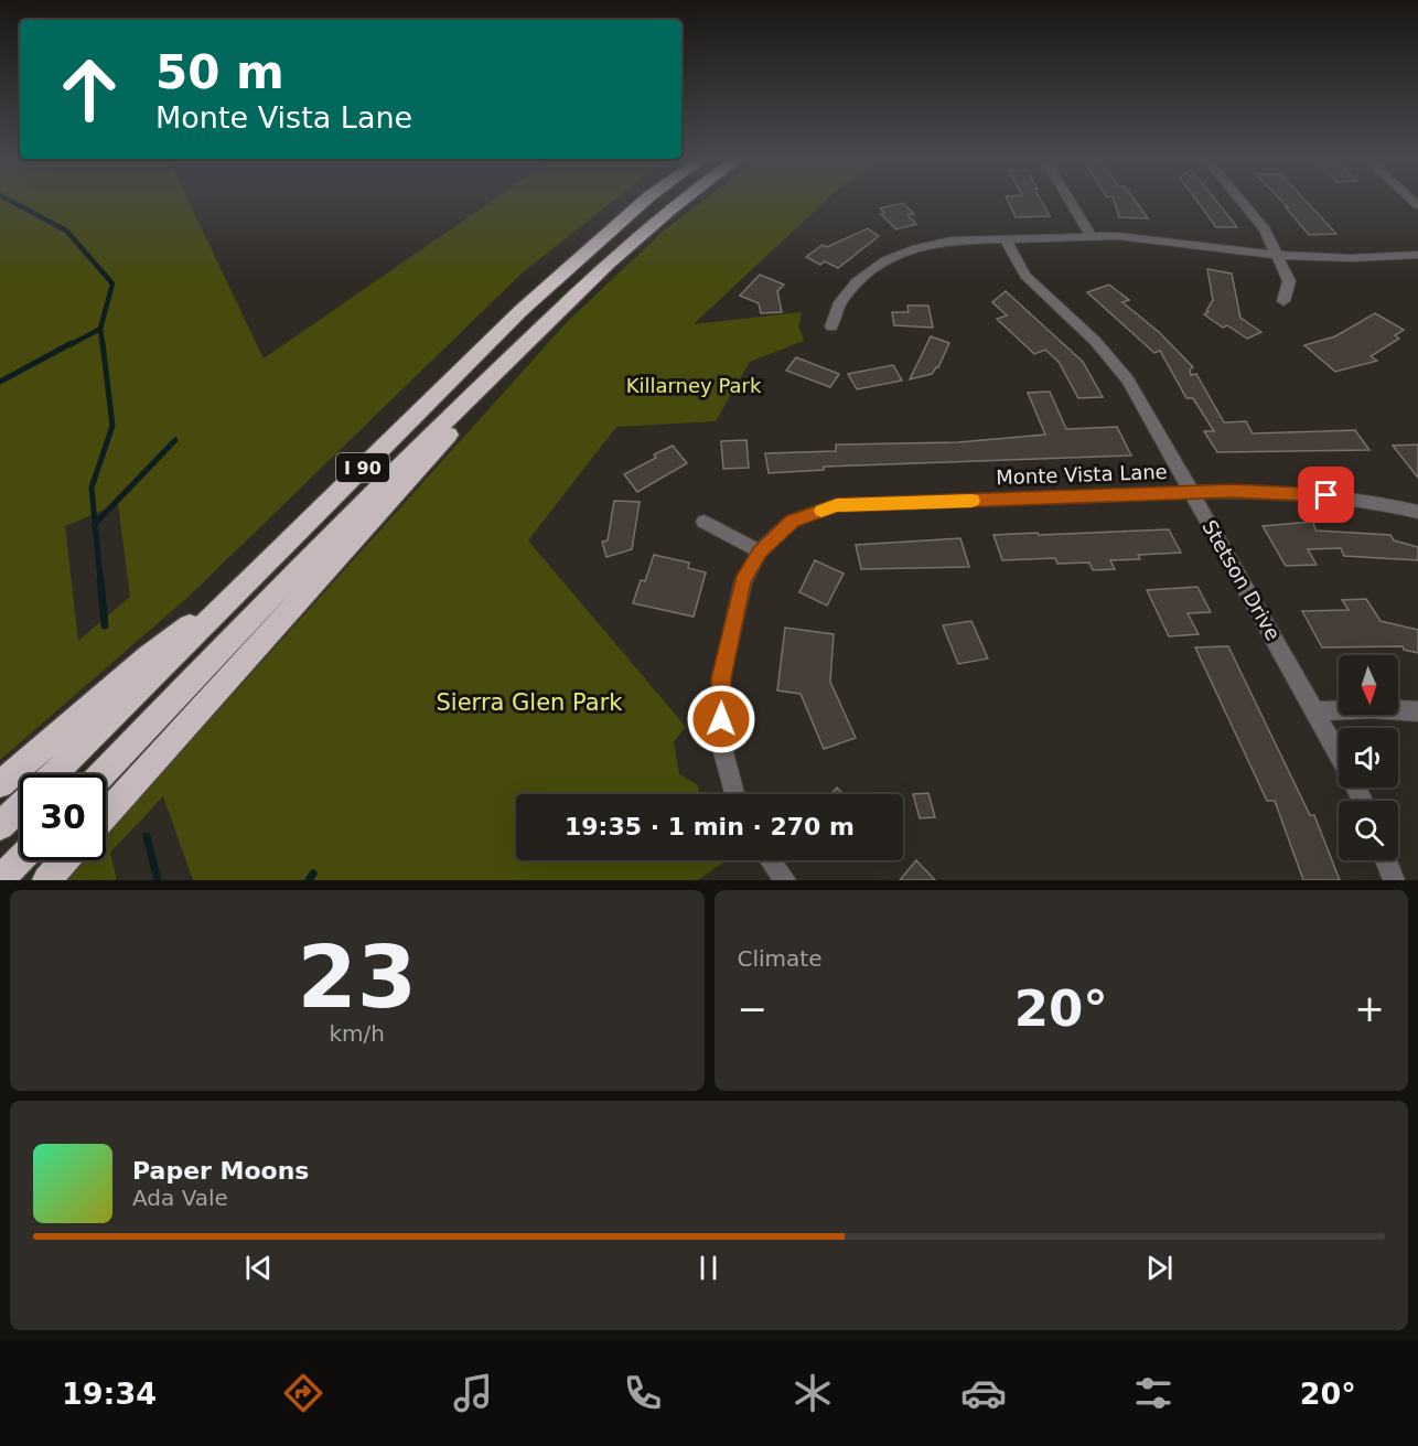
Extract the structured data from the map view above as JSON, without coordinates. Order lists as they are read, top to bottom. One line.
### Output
{"streets":{"highway":["I 90"],"street":["Monte Vista Lane","Stetson Drive"]},"crossings":[["Monte Vista Lane","Stetson Drive"]],"parks":["Killarney Park","Sierra Glen Park"],"north":"bottom","page":{"turn":["50 m","Monte Vista Lane"],"limit":"30","trip":"19:35 · 1 min · 270 m","tile":[["23","km/h"],"Climate"],"heat":["−","20°","+"],"song":["Paper Moons","Ada Vale"],"tabs":["19:34","20°"]}}
